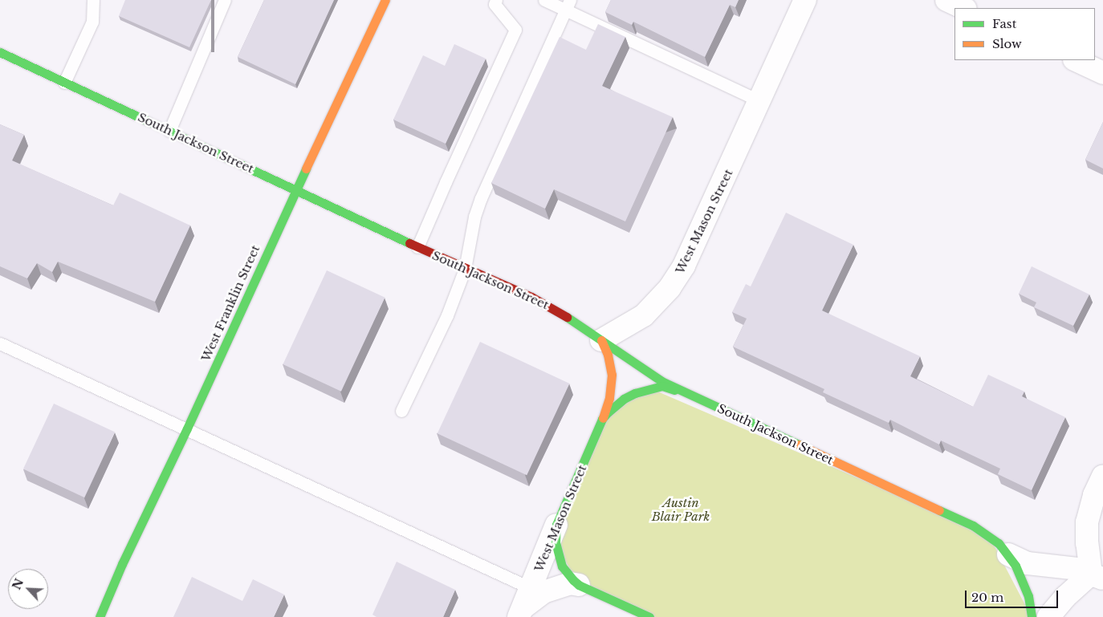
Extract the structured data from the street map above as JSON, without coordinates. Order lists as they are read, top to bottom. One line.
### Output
{"streets":{"street":["South Jackson Street","West Mason Street","West Franklin Street"]},"crossings":[["South Jackson Street","West Mason Street"],["South Jackson Street","West Franklin Street"]],"parks":["Austin Blair Park"],"legend":["Fast","Slow"],"scale_bar":"20 m","north":"top left"}
